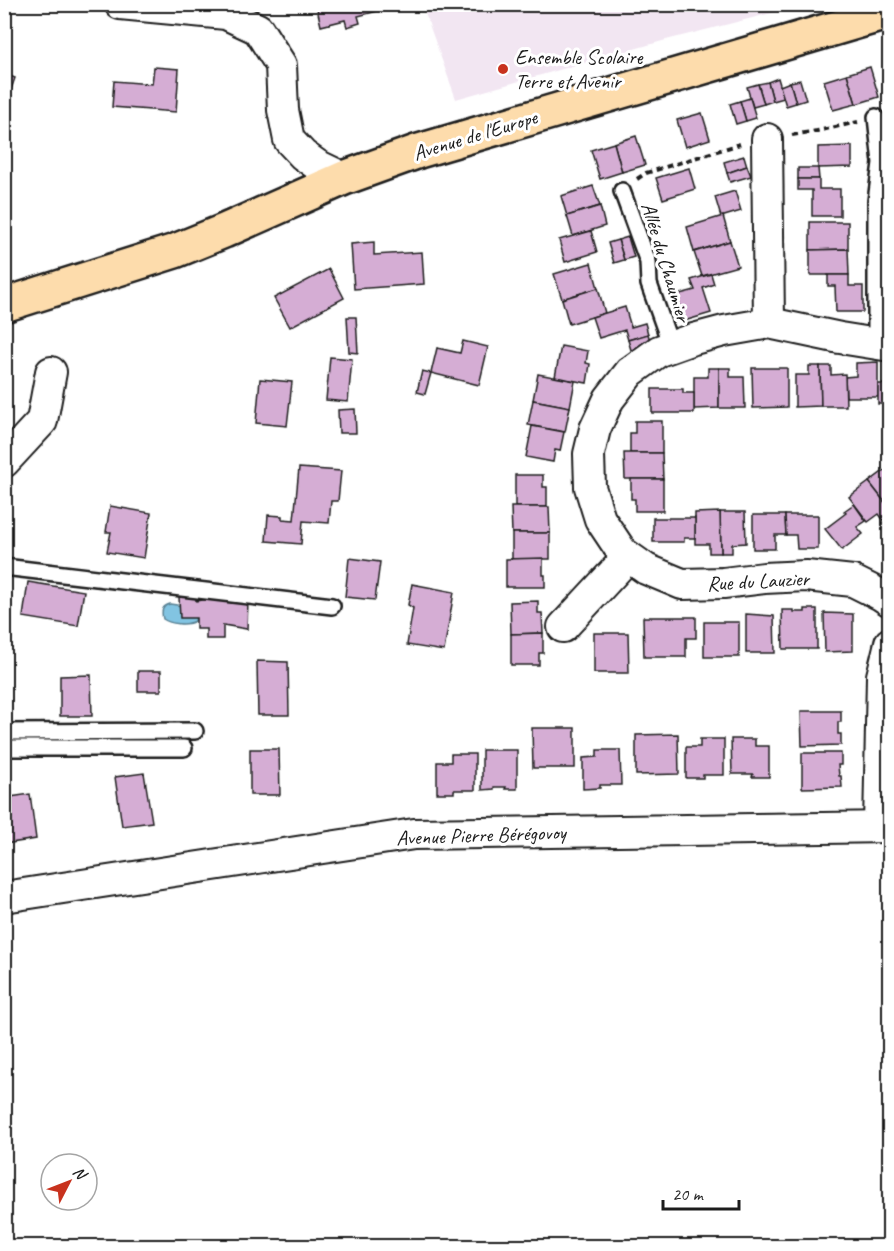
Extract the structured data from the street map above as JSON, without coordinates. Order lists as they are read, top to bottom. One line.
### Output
{"streets":{"main road":["Avenue de l'Europe"],"street":["Rue du Lauzier","Avenue Pierre Bérégovoy"],"lane":["Allée du Chaumier"]},"crossings":[["Allée du Chaumier","Rue du Lauzier"]],"places":["Ensemble Scolaire Terre et Avenir"],"scale_bar":"20 m","north":"top right"}
